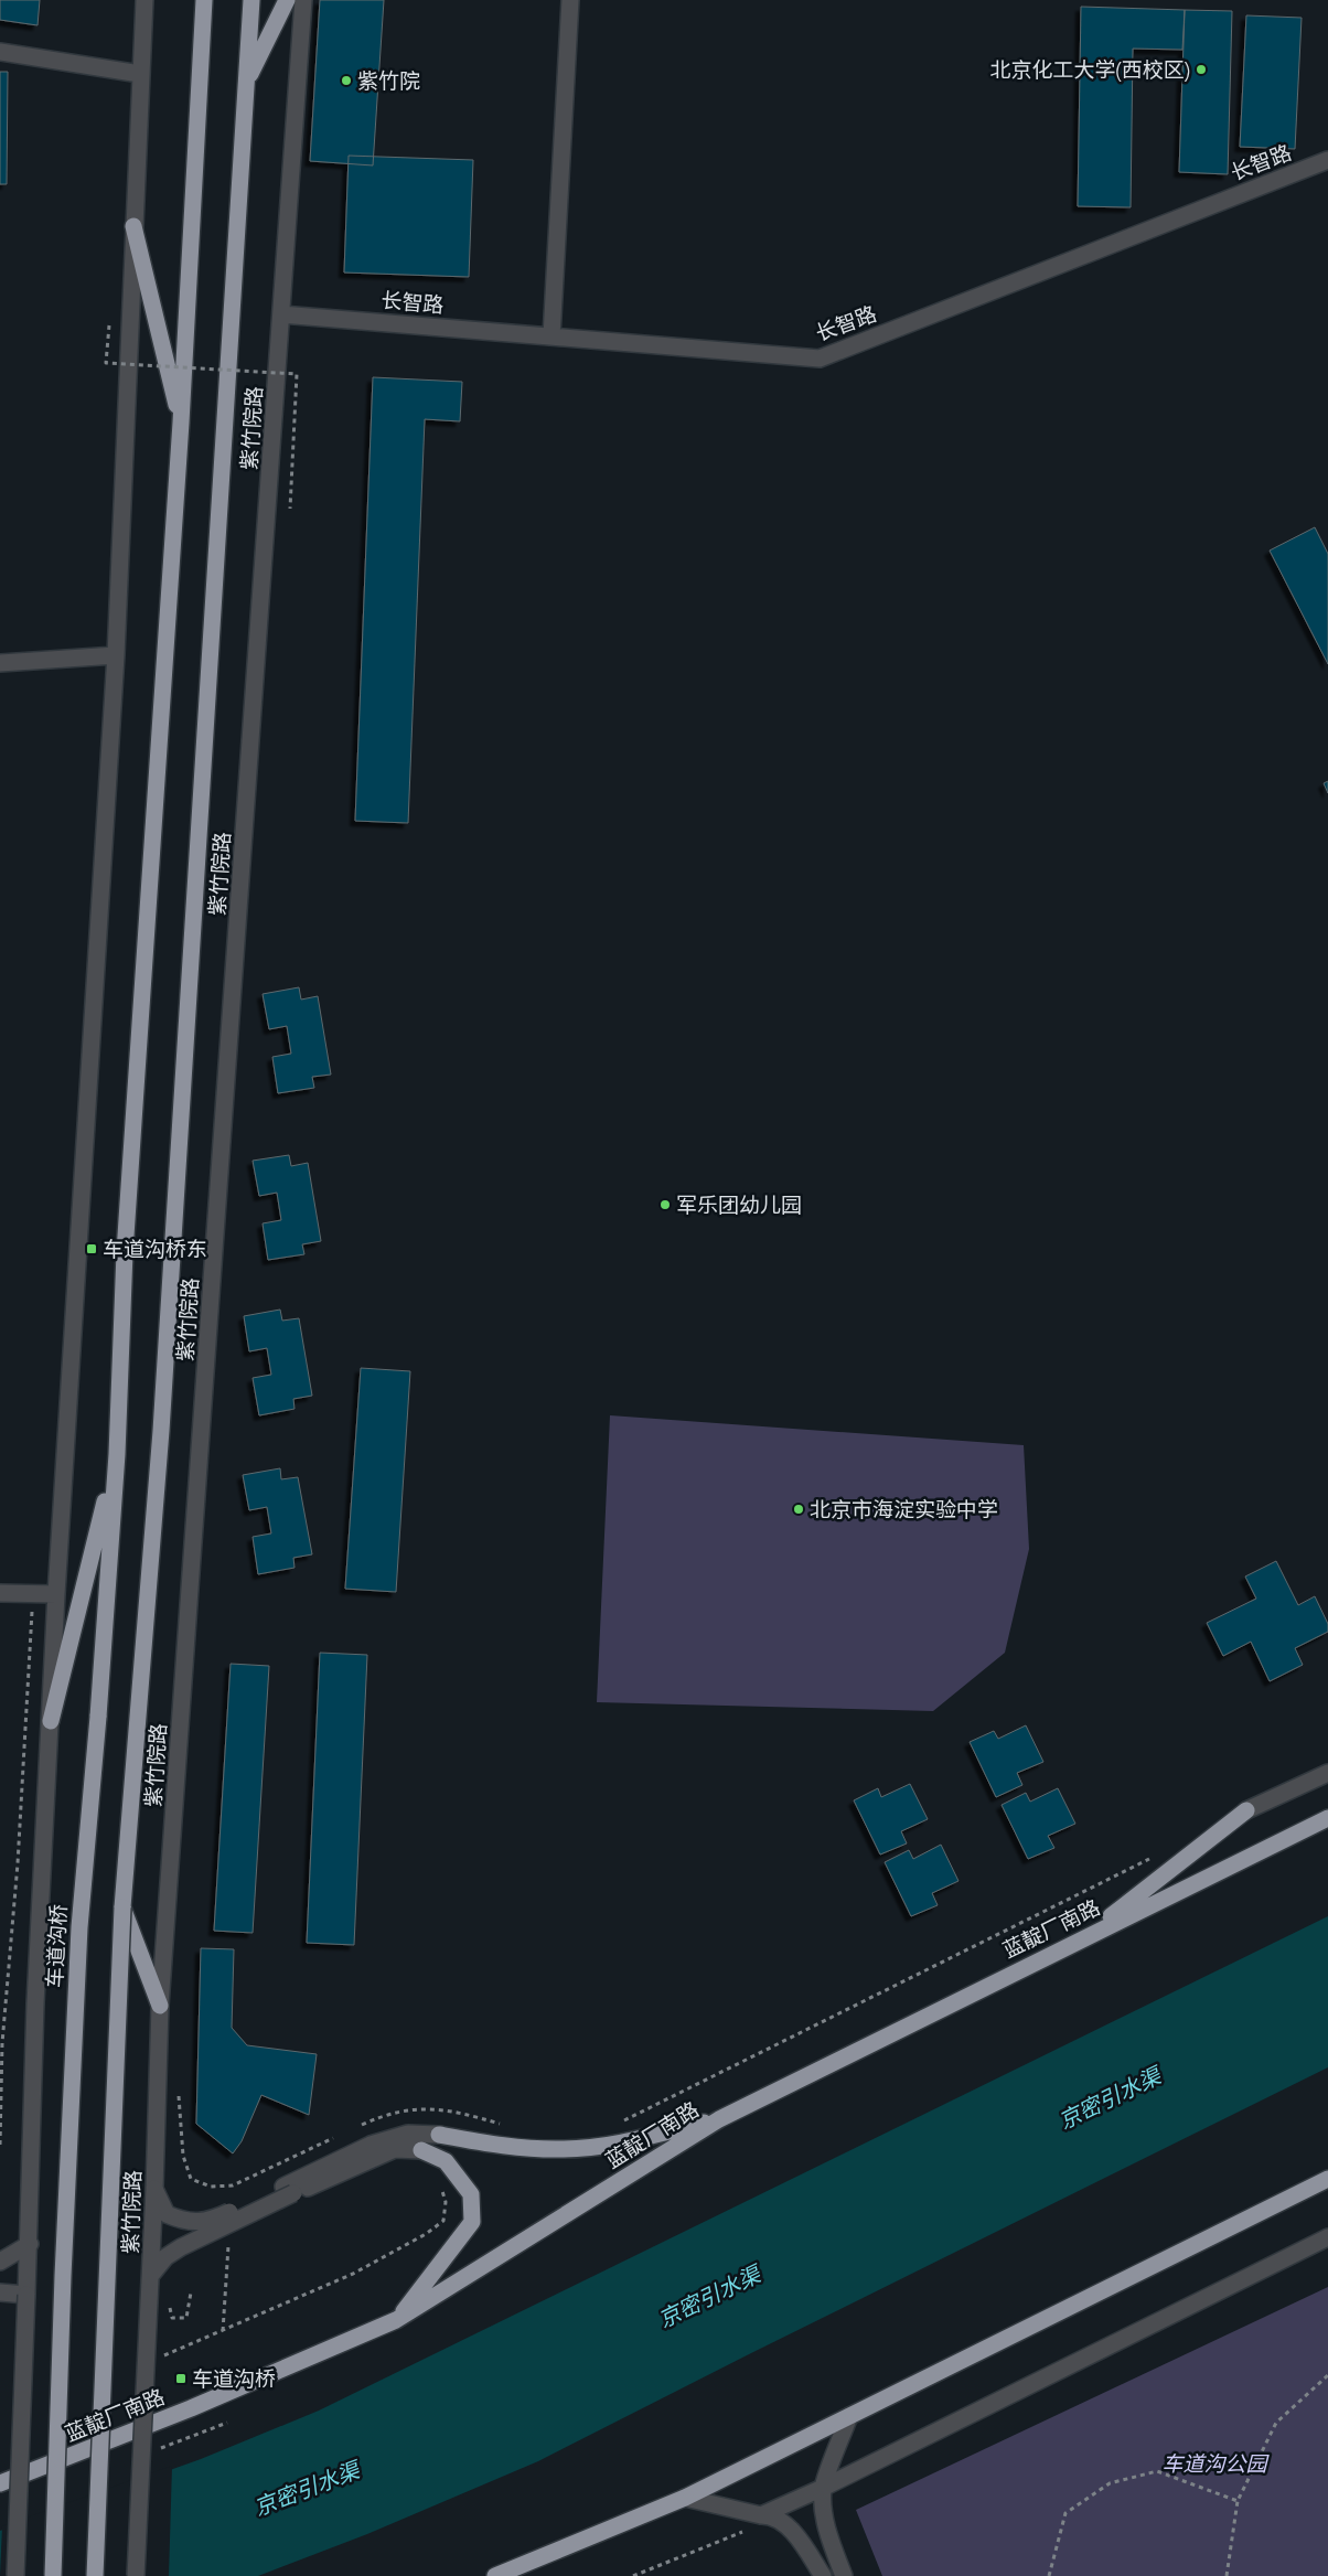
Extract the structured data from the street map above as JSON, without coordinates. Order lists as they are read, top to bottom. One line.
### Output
{"streets":{"highway":["紫竹院路","蓝靛厂南路","车道沟桥"],"street":["长智路"]},"crossings":[["长智路","紫竹院路"]],"water":["京密引水渠"],"parks":["车道沟公园"],"places":{"other":["北京化工大学(西校区)","紫竹院","军乐团幼儿园","北京市海淀实验中学"],"transit":["车道沟桥东","车道沟桥"]}}
